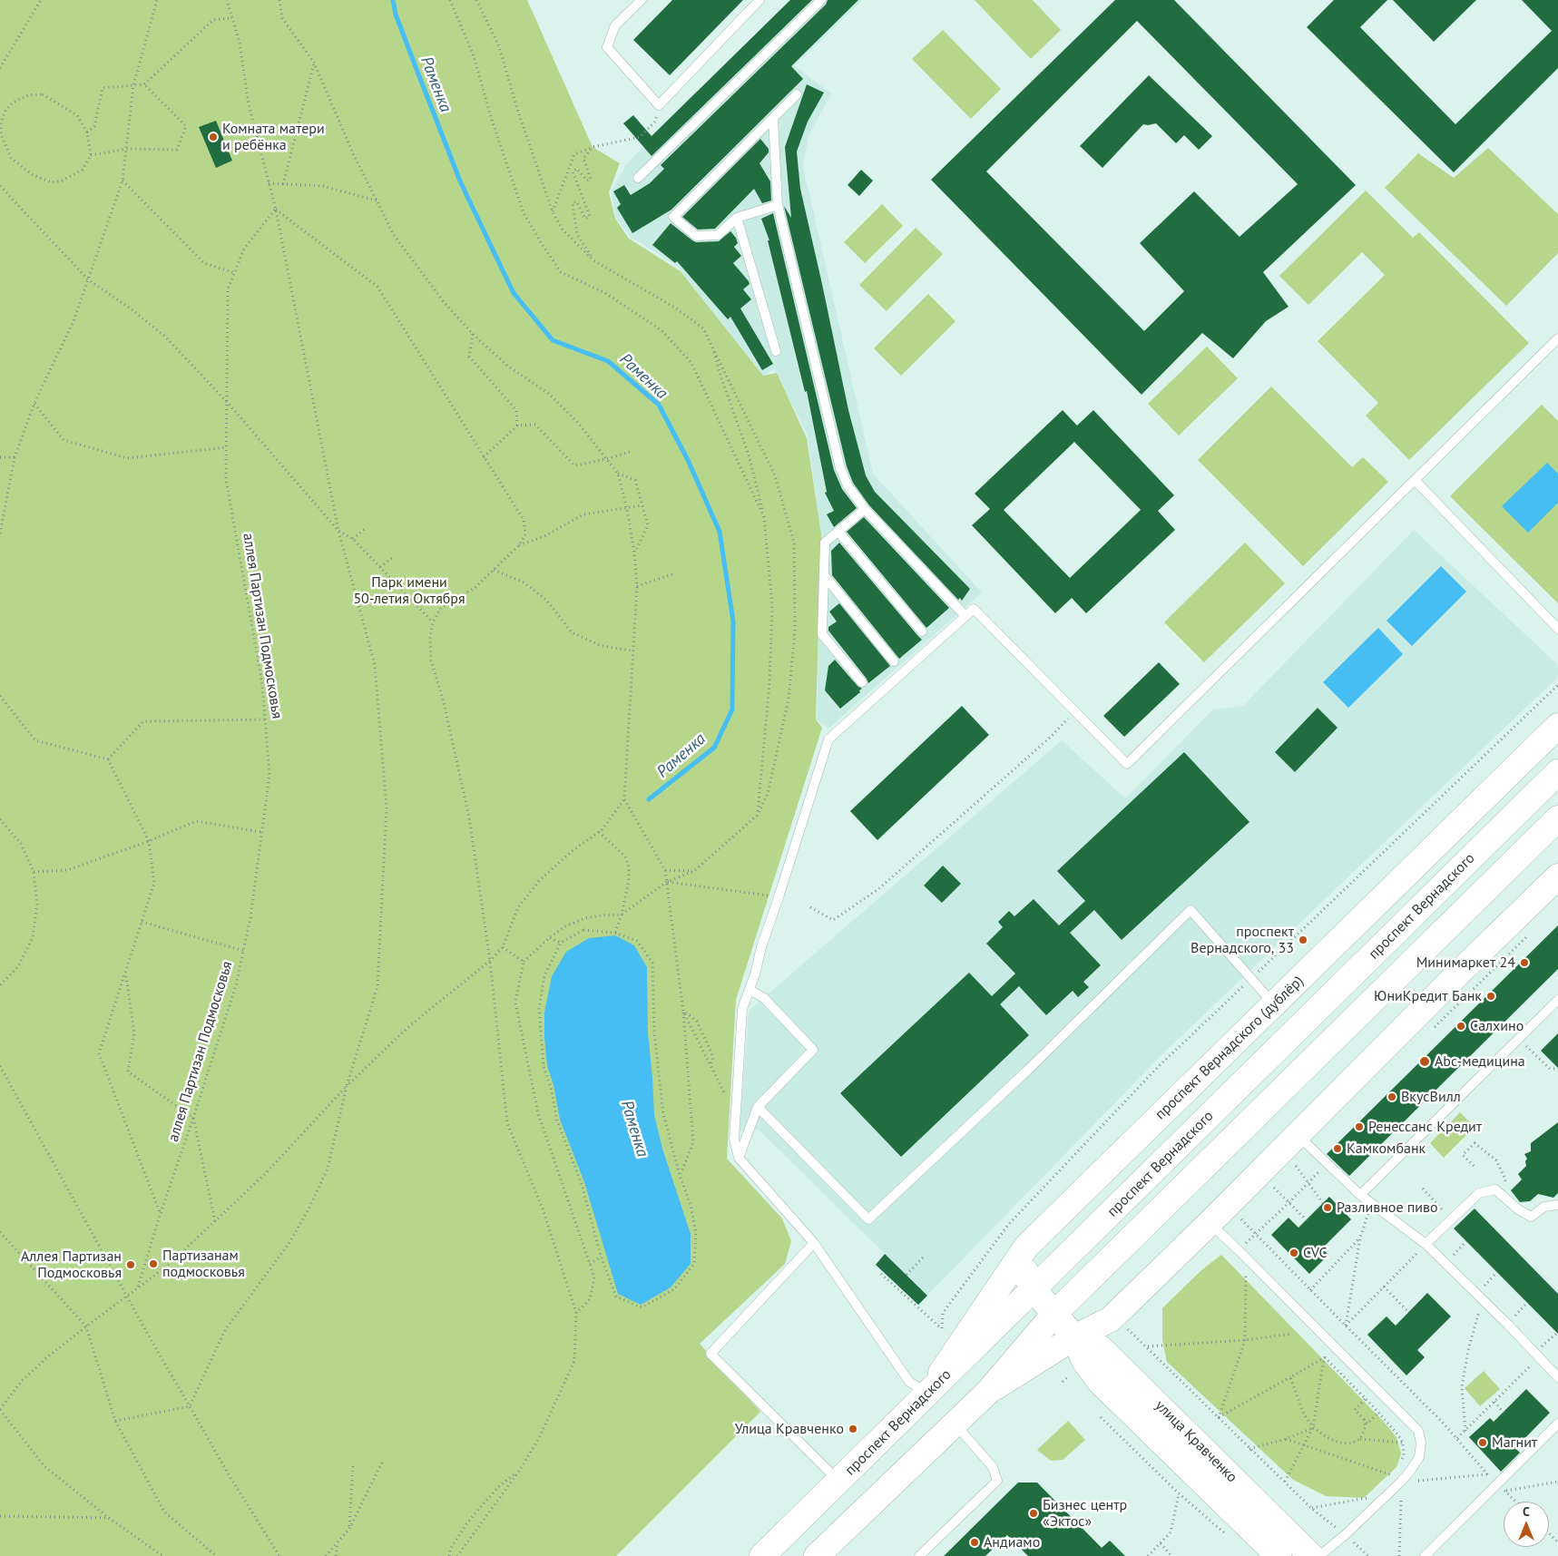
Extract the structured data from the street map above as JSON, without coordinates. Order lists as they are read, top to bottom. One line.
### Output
{"streets":{"street":["проспект Вернадского","проспект Вернадского (дублёр)","улица Кравченко"],"path":["аллея Партизан Подмосковья"]},"crossings":[["проспект Вернадского","проспект Вернадского (дублёр)"],["проспект Вернадского","улица Кравченко"],["проспект Вернадского (дублёр)","улица Кравченко"]],"water":["Раменка"],"parks":["Парк имени 50-летия Октября"],"places":["Комната матери и ребёнка","проспект Вернадского, 33","Минимаркет 24","ЮниКредит Банк","Салхино","Abc-медицина","ВкусВилл","Ренессанс Кредит","Камкомбанк","Разливное пиво","CVC","Партизанам подмосковья","Аллея Партизан Подмосковья","Улица Кравченко","Магнит","Бизнес центр «Эктос»","Андиамо"],"north":"top"}
